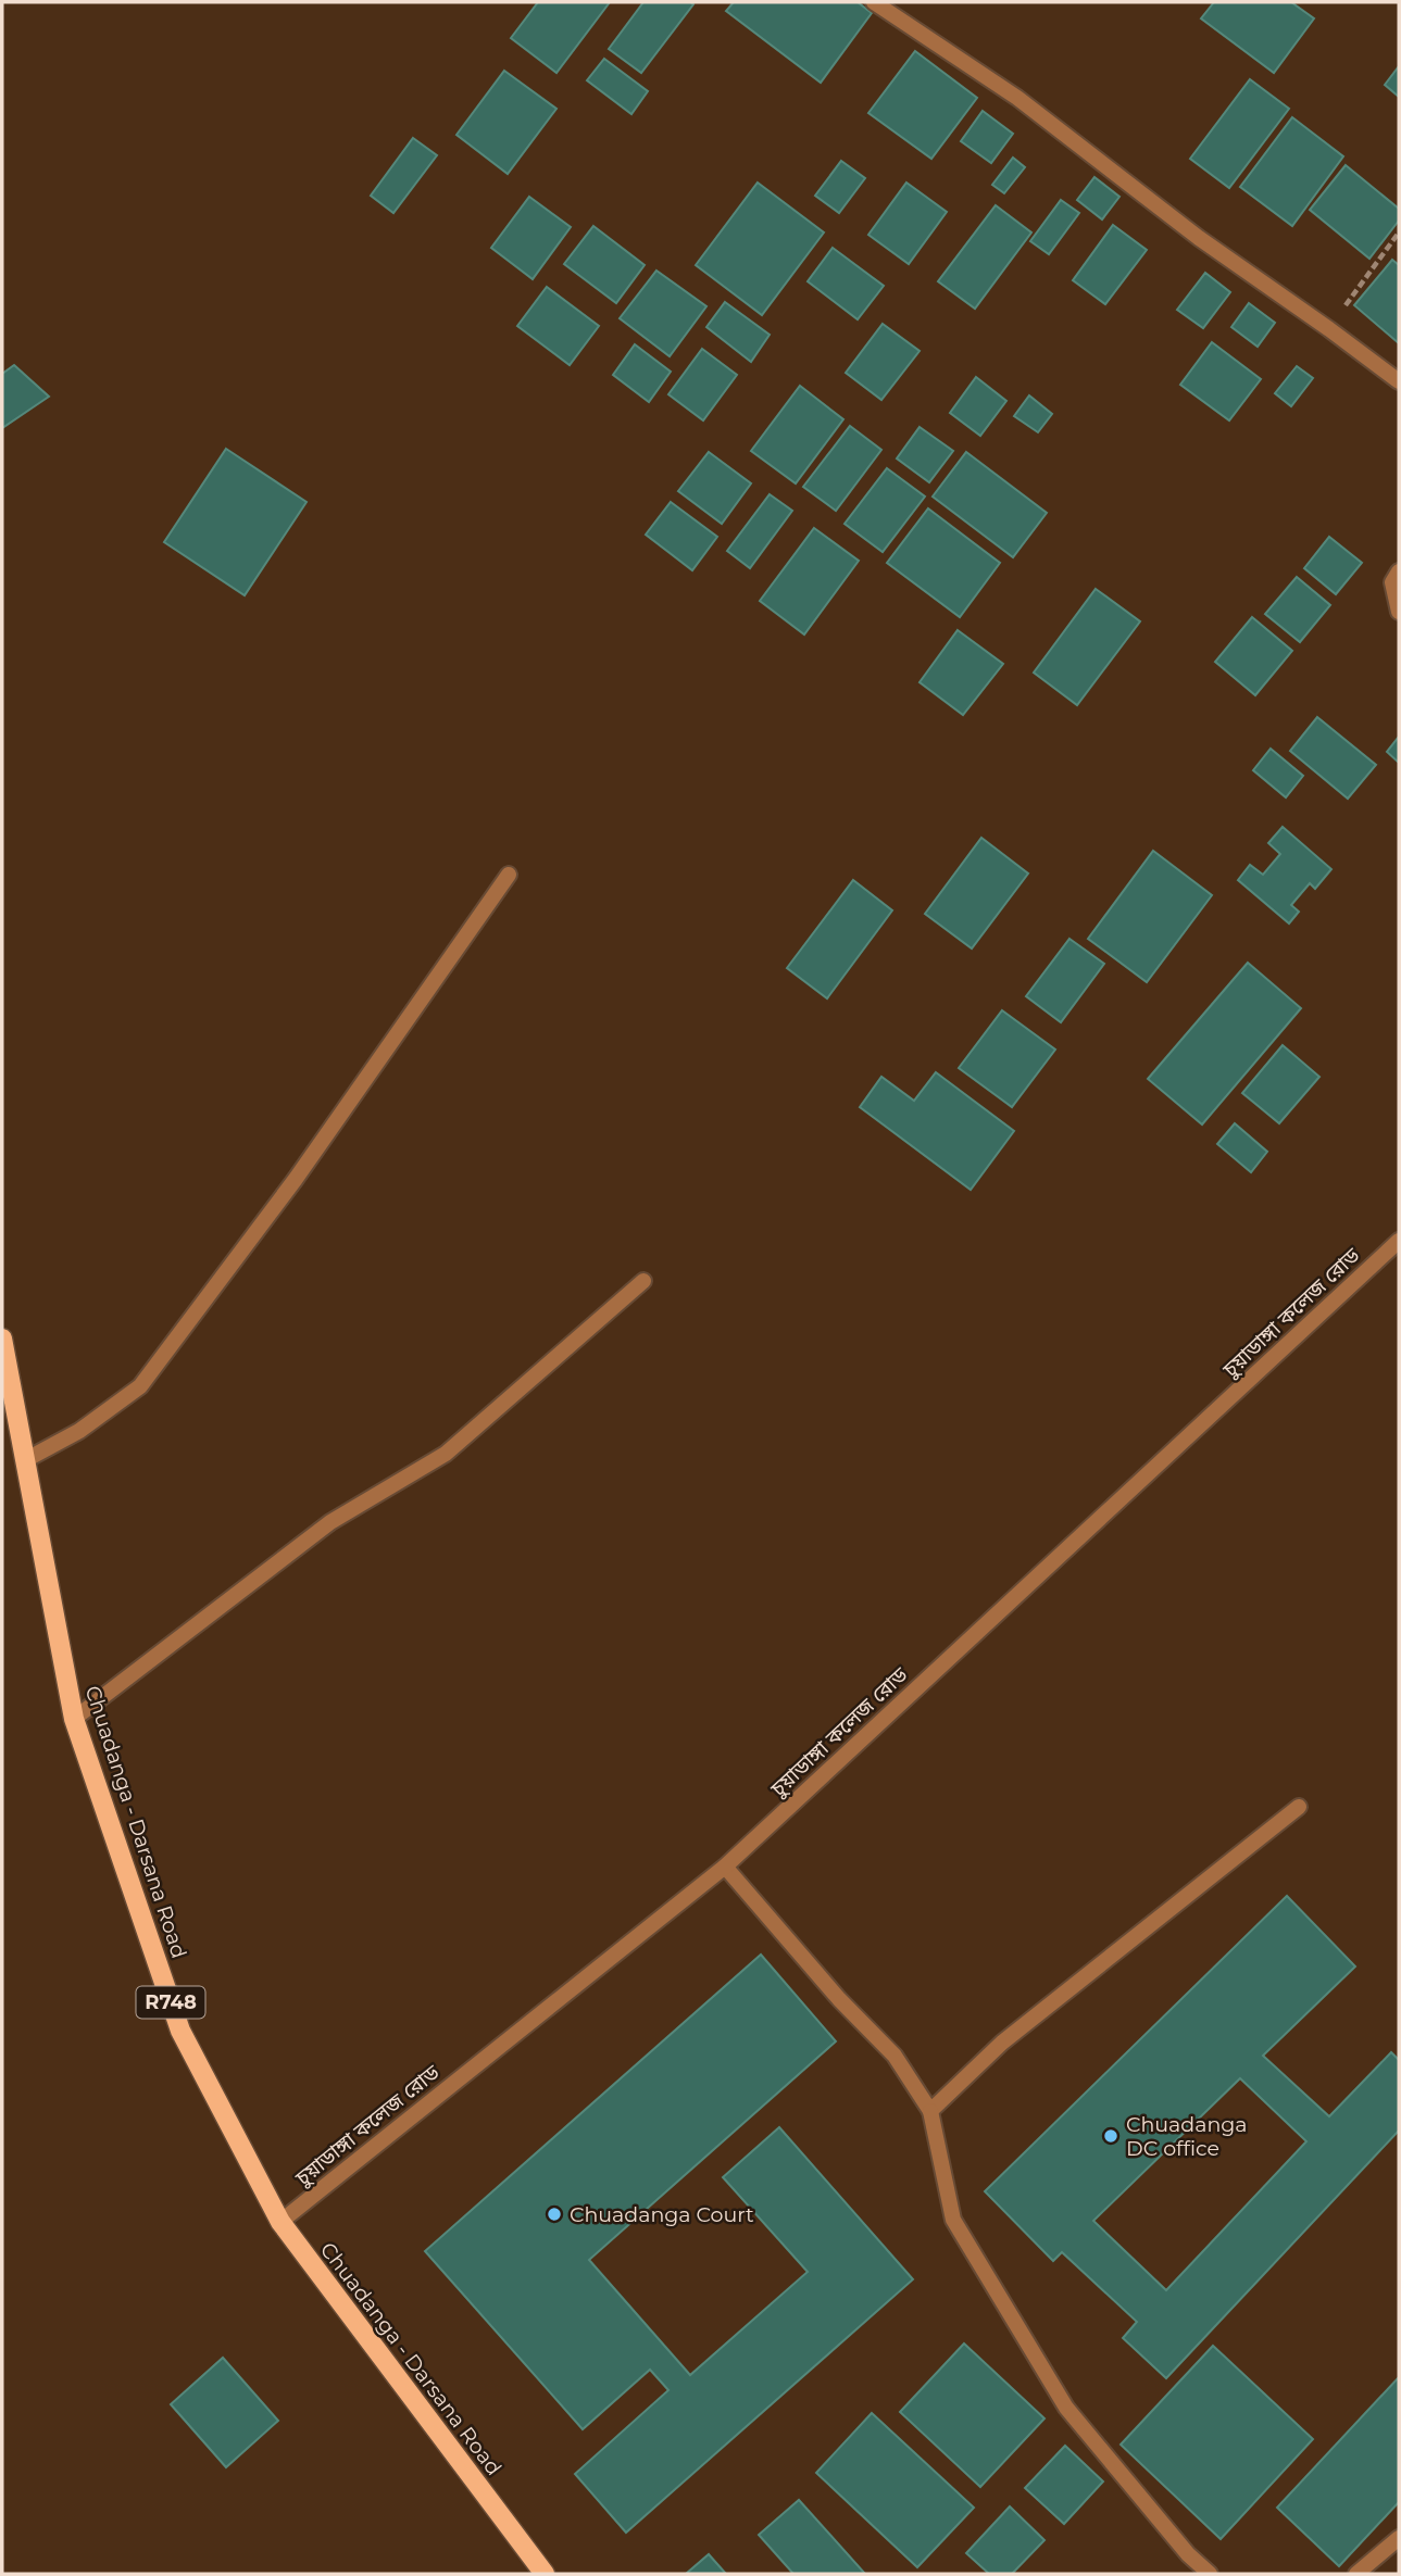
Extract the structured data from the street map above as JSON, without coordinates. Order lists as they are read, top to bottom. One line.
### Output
{"streets":{"main road":["Chuadanga - Darsana Road","R748"],"street":["চুয়াডাঙ্গা কলেজ রোড"]},"crossings":[["চুয়াডাঙ্গা কলেজ রোড","Chuadanga - Darsana Road"]],"places":["Chuadanga DC office","Chuadanga Court"]}
